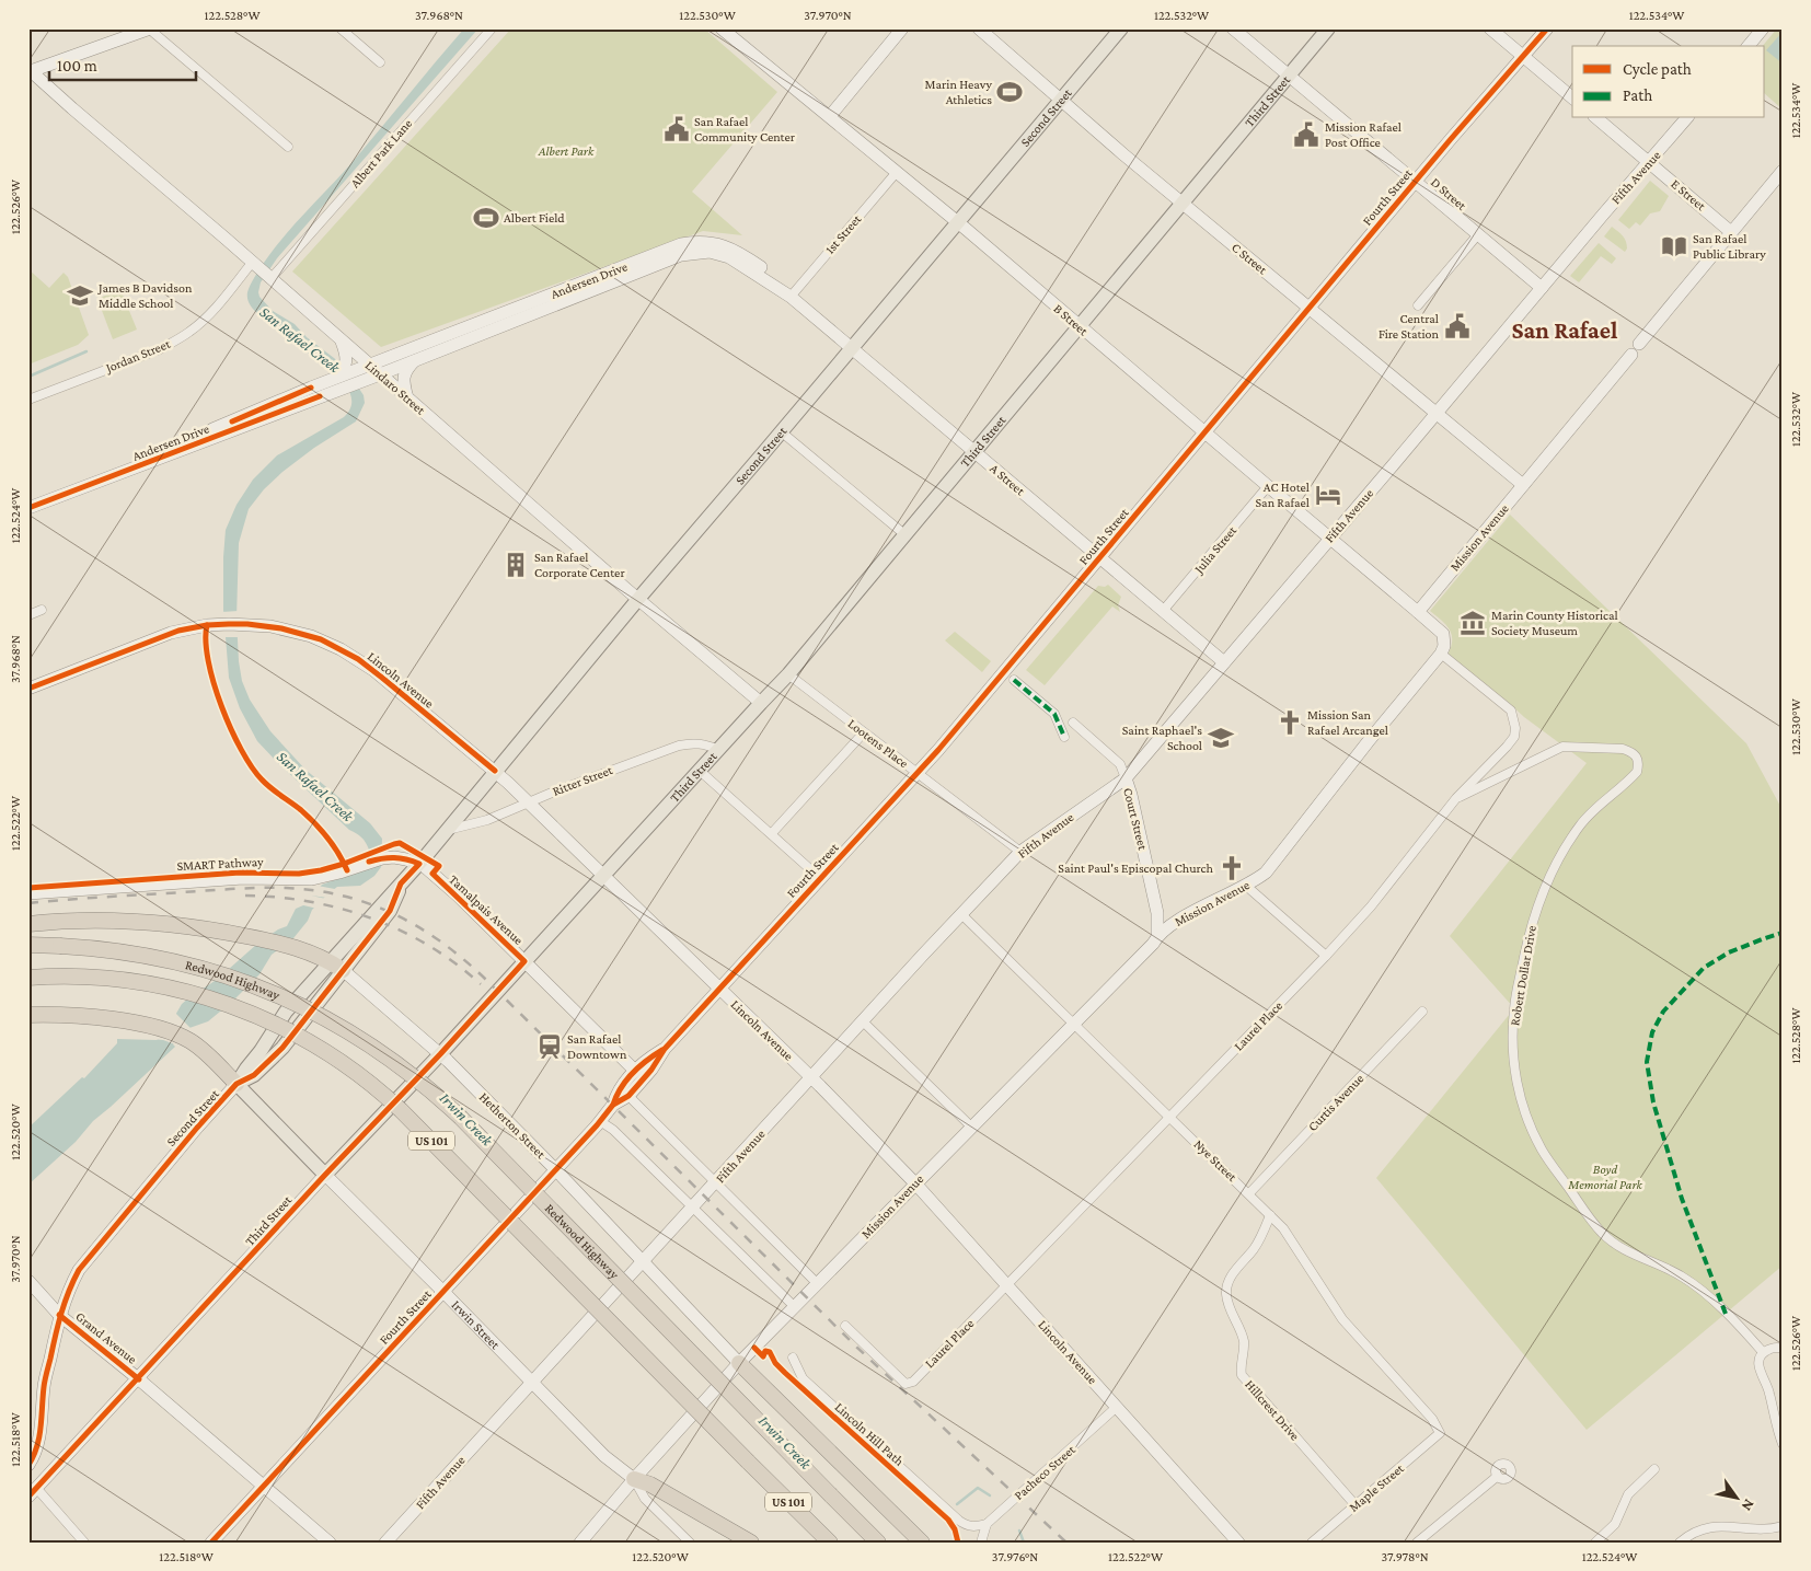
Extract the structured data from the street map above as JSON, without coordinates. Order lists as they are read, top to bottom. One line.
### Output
{"streets":{"highway":["Redwood Highway","US 101"],"main road":["Third Street","Second Street","Irwin Street"],"street":["Albert Park Lane","Fifth Avenue","D Street","E Street","Fourth Street","1st Street","C Street","Andersen Drive","B Street","Jordan Street","Lindaro Street","A Street","Mission Avenue","Julia Street","Lincoln Avenue","Lootens Place","Ritter Street","Court Street","Tamalpais Avenue","Robert Dollar Drive","Laurel Place","Curtis Avenue","Hetherton Street","Nye Street","Grand Avenue","Hillcrest Drive","Pacheco Street","Maple Street"],"cycle path":["SMART Pathway","Lincoln Hill Path"]},"crossings":[["Third Street","D Street"],["Third Street","C Street"],["Third Street","B Street"],["Third Street","Lindaro Street"],["Third Street","A Street"],["Third Street","Lincoln Avenue"],["Third Street","Lootens Place"],["Third Street","Ritter Street"],["Third Street","Tamalpais Avenue"],["Third Street","Hetherton Street"],["Third Street","Irwin Street"],["Third Street","Grand Avenue"],["Second Street","C Street"],["Second Street","B Street"],["Second Street","Lindaro Street"],["Second Street","A Street"],["Second Street","Lincoln Avenue"],["Second Street","Ritter Street"],["Second Street","Tamalpais Avenue"],["Second Street","Hetherton Street"],["Second Street","Irwin Street"],["Second Street","Grand Avenue"],["Albert Park Lane","Lindaro Street"],["Fifth Avenue","D Street"],["Fifth Avenue","E Street"],["Fifth Avenue","C Street"],["Fifth Avenue","B Street"],["Fifth Avenue","A Street"],["Fifth Avenue","Lincoln Avenue"],["Fifth Avenue","Lootens Place"],["Fifth Avenue","Court Street"],["Fifth Avenue","Hetherton Street"],["Fifth Avenue","Nye Street"],["Fifth Avenue","Irwin Street"],["D Street","Fourth Street"],["E Street","Mission Avenue"],["Fourth Street","C Street"],["Fourth Street","B Street"],["Fourth Street","A Street"],["Fourth Street","Lincoln Avenue"],["Fourth Street","Lootens Place"],["Fourth Street","Tamalpais Avenue"],["Fourth Street","Hetherton Street"],["Fourth Street","Irwin Street"],["Fourth Street","Grand Avenue"],["1st Street","B Street"],["1st Street","A Street"],["C Street","Mission Avenue"],["Andersen Drive","Lindaro Street"],["Andersen Drive","A Street"],["B Street","Mission Avenue"],["B Street","Julia Street"],["Jordan Street","Lindaro Street"],["A Street","Julia Street"],["Mission Avenue","Lincoln Avenue"],["Mission Avenue","Court Street"],["Mission Avenue","Laurel Place"],["Mission Avenue","Hetherton Street"],["Mission Avenue","Nye Street"],["Mission Avenue","Irwin Street"],["Lincoln Avenue","Ritter Street"],["Lincoln Avenue","Laurel Place"],["Lincoln Avenue","Pacheco Street"],["Robert Dollar Drive","Laurel Place"],["Laurel Place","Nye Street"],["Curtis Avenue","Nye Street"],["Nye Street","Hillcrest Drive"],["Nye Street","Maple Street"],["Hillcrest Drive","Maple Street"]],"districts":["San Rafael"],"water":["San Rafael Creek","Irwin Creek"],"parks":["Albert Park","Boyd Memorial Park"],"places":{"sports":["Marin Heavy Athletics","Albert Field"],"public building":["San Rafael Community Center","Mission Rafael Post Office","Central Fire Station"],"library":["San Rafael Public Library"],"school or university":["James B Davidson Middle School","Saint Raphael's School"],"hotel":["AC Hotel San Rafael"],"building":["San Rafael Corporate Center"],"museum":["Marin County Historical Society Museum"],"church":["Mission San Rafael Arcangel","Saint Paul's Episcopal Church"],"station":["San Rafael Downtown"]},"legend":["Cycle path","Path"],"scale_bar":"100 m","north":"bottom right","coordinates":["122.528°W","37.968°N","122.530°W","37.970°N","122.532°W","122.534°W","122.526°W","122.524°W","122.522°W","122.520°W","122.518°W","37.976°N","37.978°N"]}
